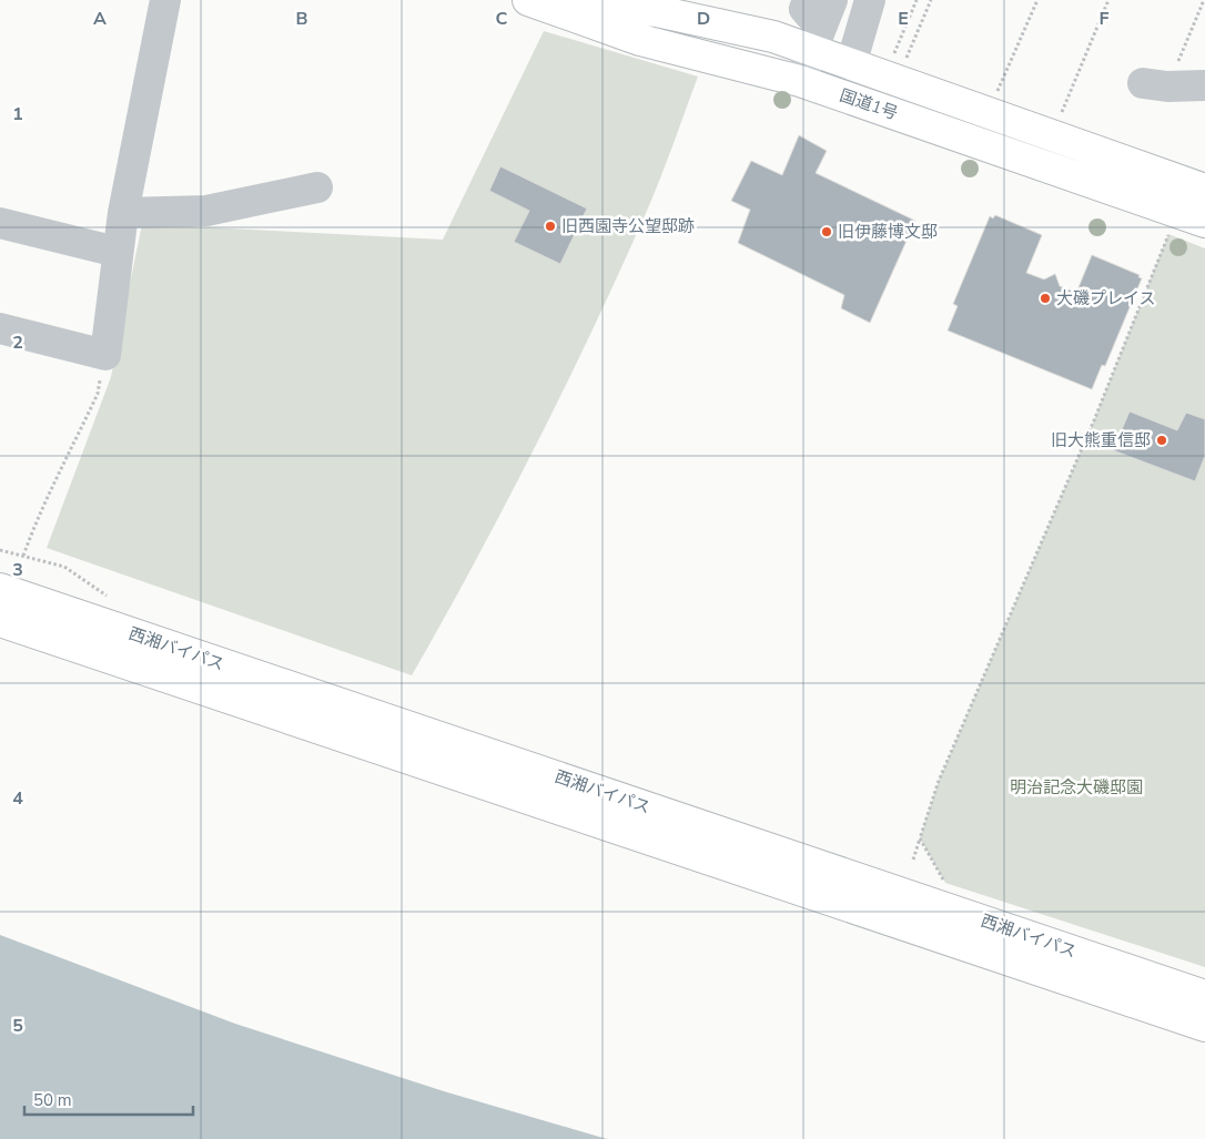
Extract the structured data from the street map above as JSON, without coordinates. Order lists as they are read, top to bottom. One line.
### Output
{"streets":{"highway":["国道1号","西湘バイパス"]},"parks":["明治記念大磯邸園"],"places":["旧西園寺公望邸跡","旧伊藤博文邸","大磯プレイス","旧大熊重信邸"],"scale_bar":"50 m","grid":{"columns":["A","B","C","D","E","F"],"rows":["1","2","3","4","5"]}}
